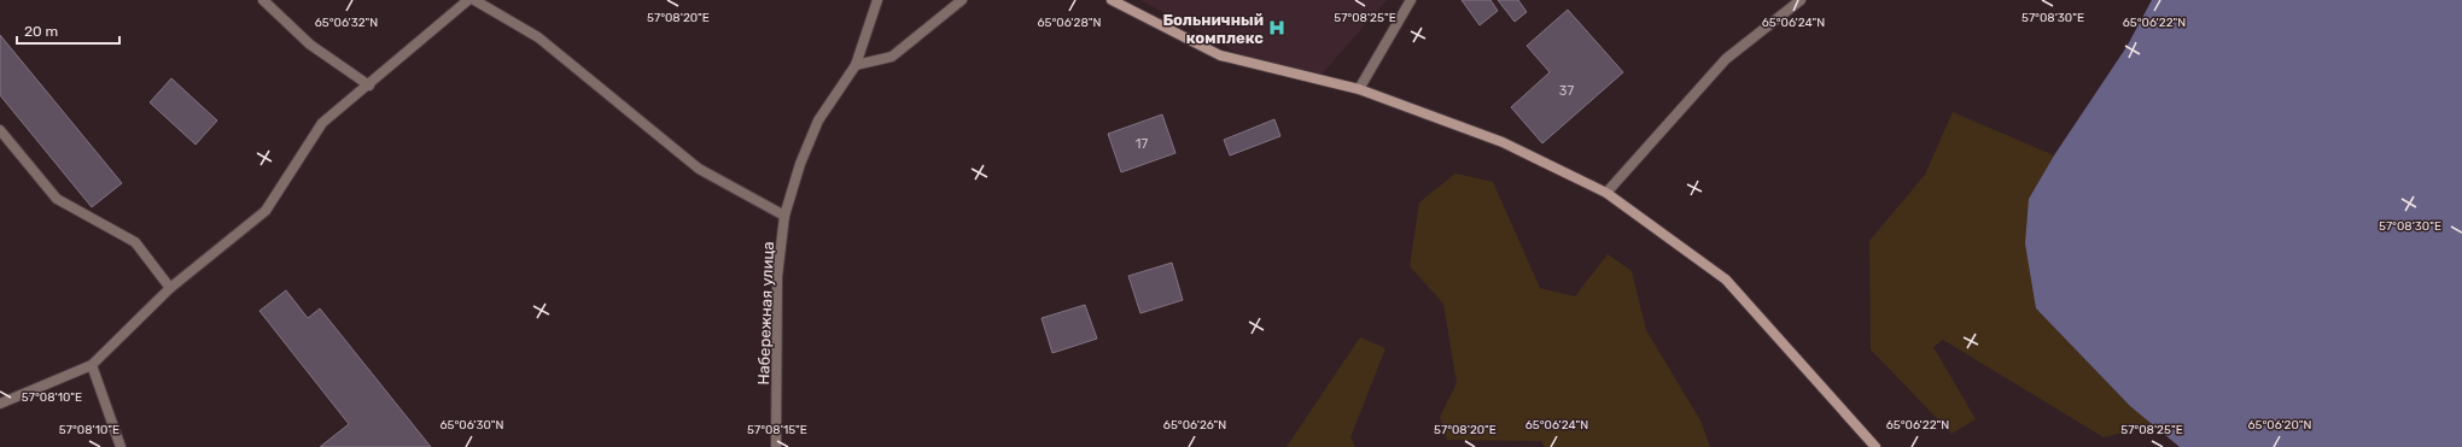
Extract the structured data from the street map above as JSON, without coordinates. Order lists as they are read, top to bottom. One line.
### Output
{"streets":{"street":["Набережная улица"]},"places":{"hospital":["Больничный комплекс"]},"house_numbers":["37","17"],"scale_bar":"20 m","coordinates":["57°08'20\"E","57°08'25\"E","57°08'30\"E","65°06'32\"N","65°06'28\"N","65°06'24\"N","65°06'22\"N","57°08'10\"E","65°06'30\"N","65°06'26\"N","65°06'20\"N","57°08'15\"E"]}
